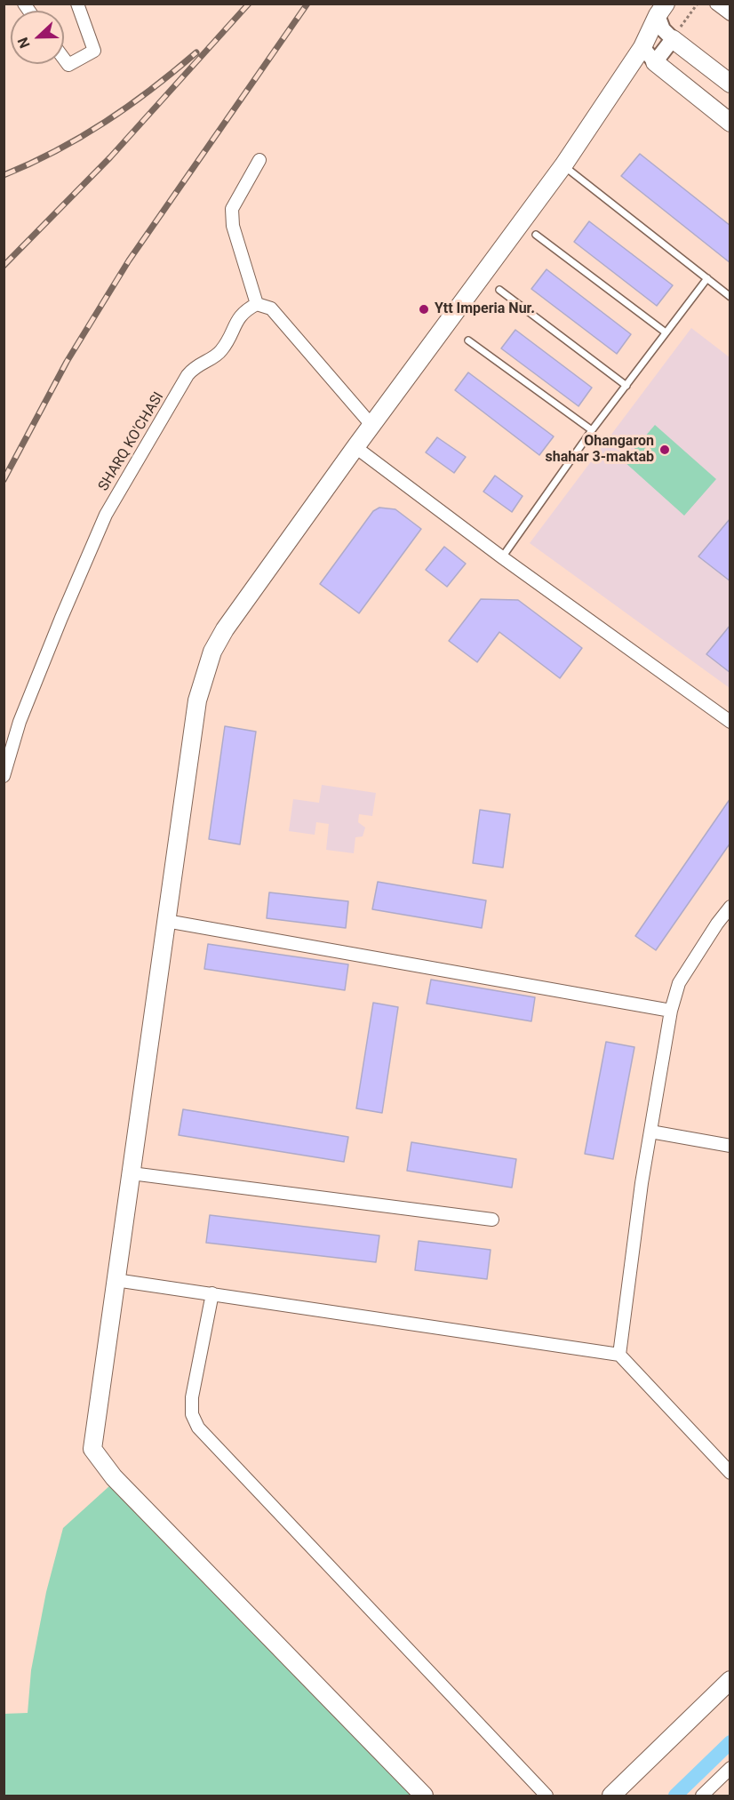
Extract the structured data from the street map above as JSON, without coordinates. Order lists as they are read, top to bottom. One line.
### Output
{"streets":{"street":["SHARQ KO'CHASI"]},"places":["Ytt Imperia Nur.","Ohangaron shahar 3-maktab"],"north":"left"}
